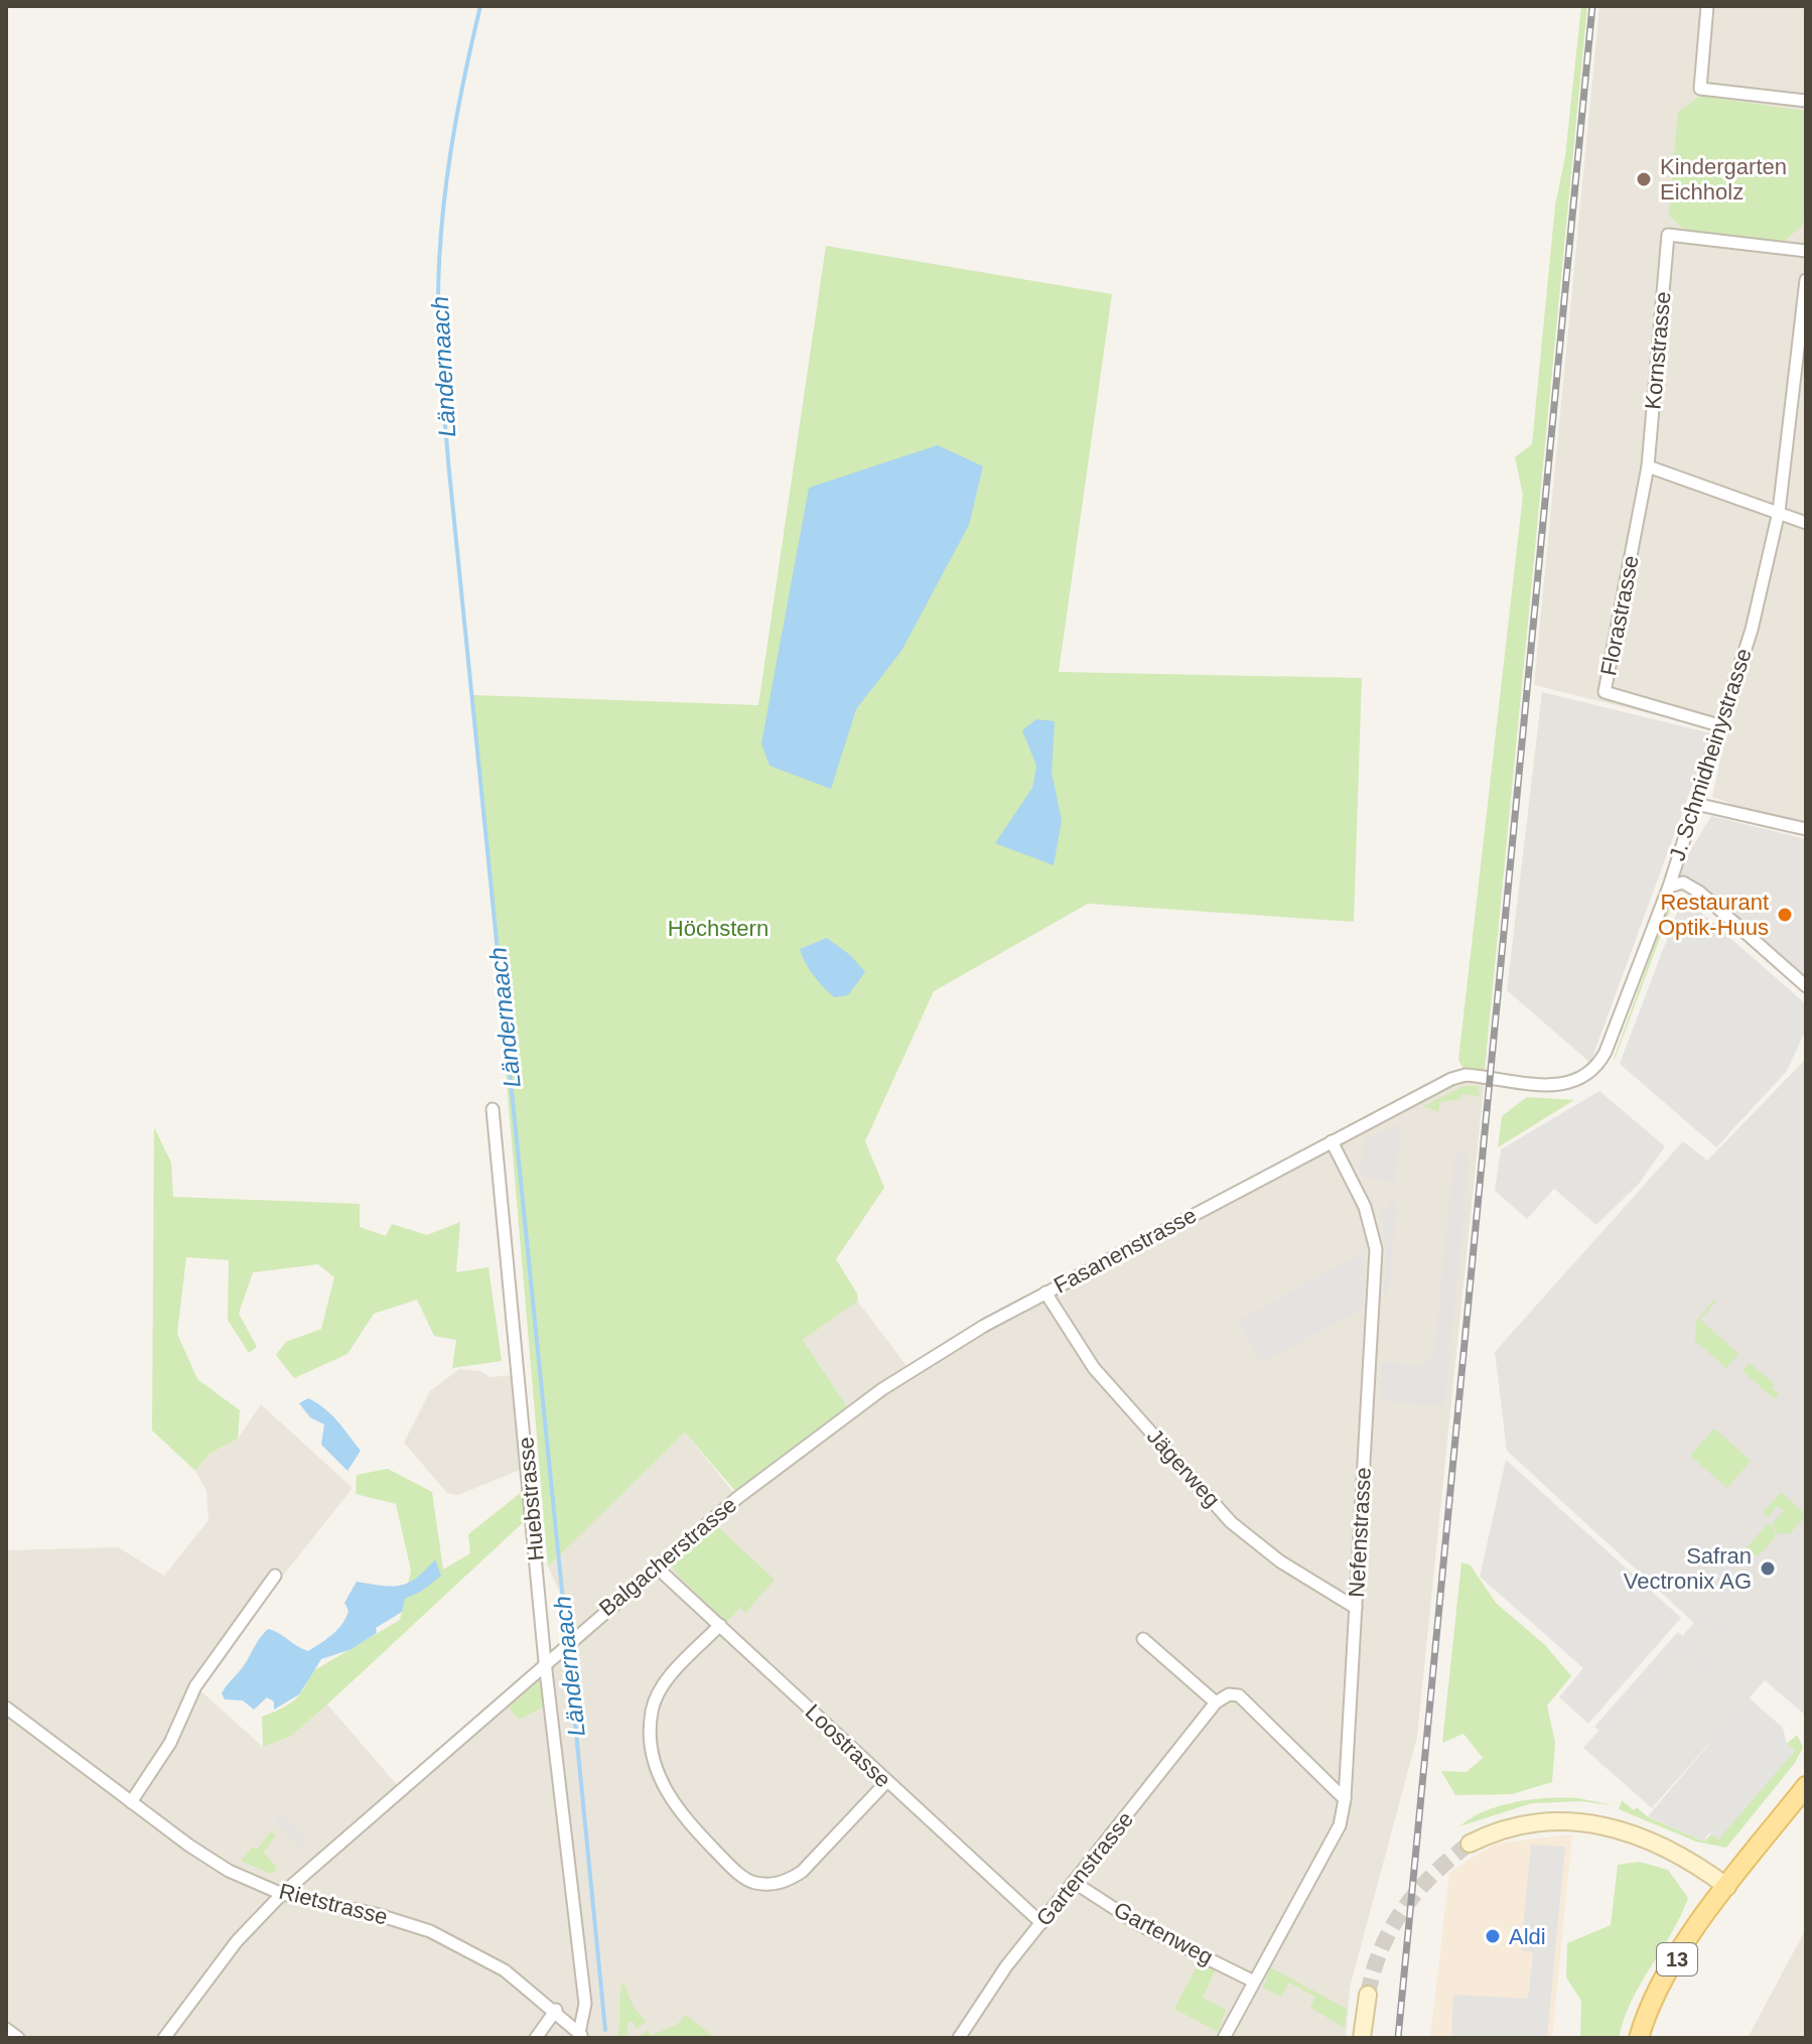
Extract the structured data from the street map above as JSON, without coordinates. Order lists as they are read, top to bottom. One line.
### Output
{"streets":{"main road":["13"],"street":["Kornstrasse","Florastrasse","J. Schmidheinystrasse","Fasanenstrasse","Jägerweg","Huebstrasse","Nefenstrasse","Balgacherstrasse","Loostrasse","Gartenstrasse","Rietstrasse","Gartenweg"]},"crossings":[["Kornstrasse","Florastrasse"],["Florastrasse","J. Schmidheinystrasse"],["J. Schmidheinystrasse","Fasanenstrasse"],["J. Schmidheinystrasse","Nefenstrasse"],["Fasanenstrasse","Jägerweg"],["Fasanenstrasse","Nefenstrasse"],["Fasanenstrasse","Balgacherstrasse"],["Jägerweg","Nefenstrasse"],["Huebstrasse","Balgacherstrasse"],["Huebstrasse","Rietstrasse"],["Nefenstrasse","Gartenweg"],["Balgacherstrasse","Loostrasse"],["Balgacherstrasse","Rietstrasse"],["Loostrasse","Gartenstrasse"],["Gartenstrasse","Gartenweg"]],"water":["Ländernaach"],"parks":["Höchstern"],"places":["Kindergarten Eichholz","Restaurant Optik-Huus","Safran Vectronix AG","Aldi"]}
